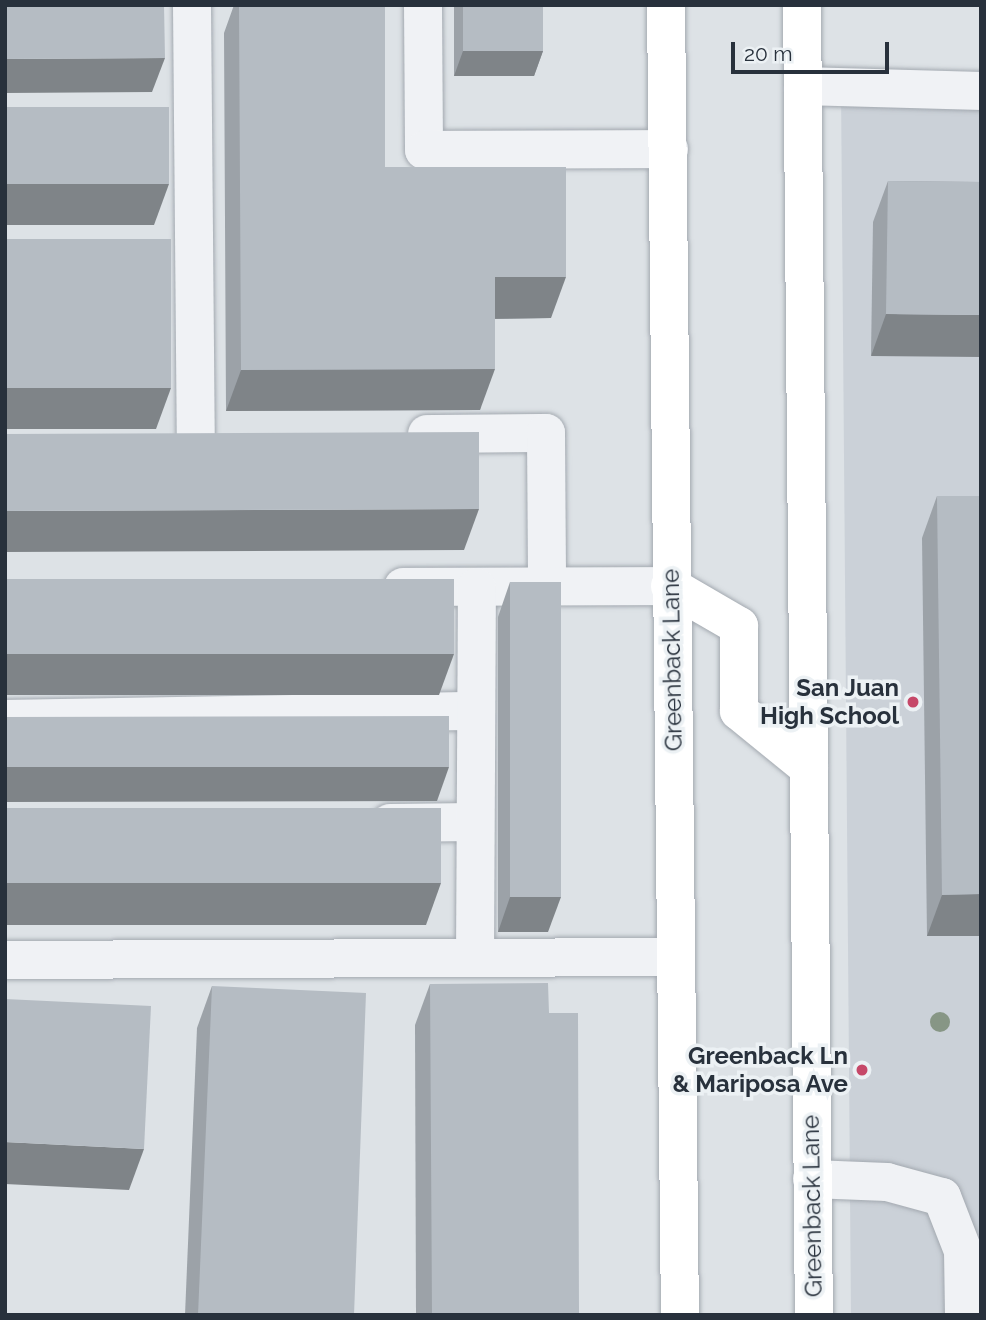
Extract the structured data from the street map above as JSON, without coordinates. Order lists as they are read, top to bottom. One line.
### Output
{"streets":{"main road":["Greenback Lane"]},"places":["San Juan High School","Greenback Ln & Mariposa Ave"],"scale_bar":"20 m"}
